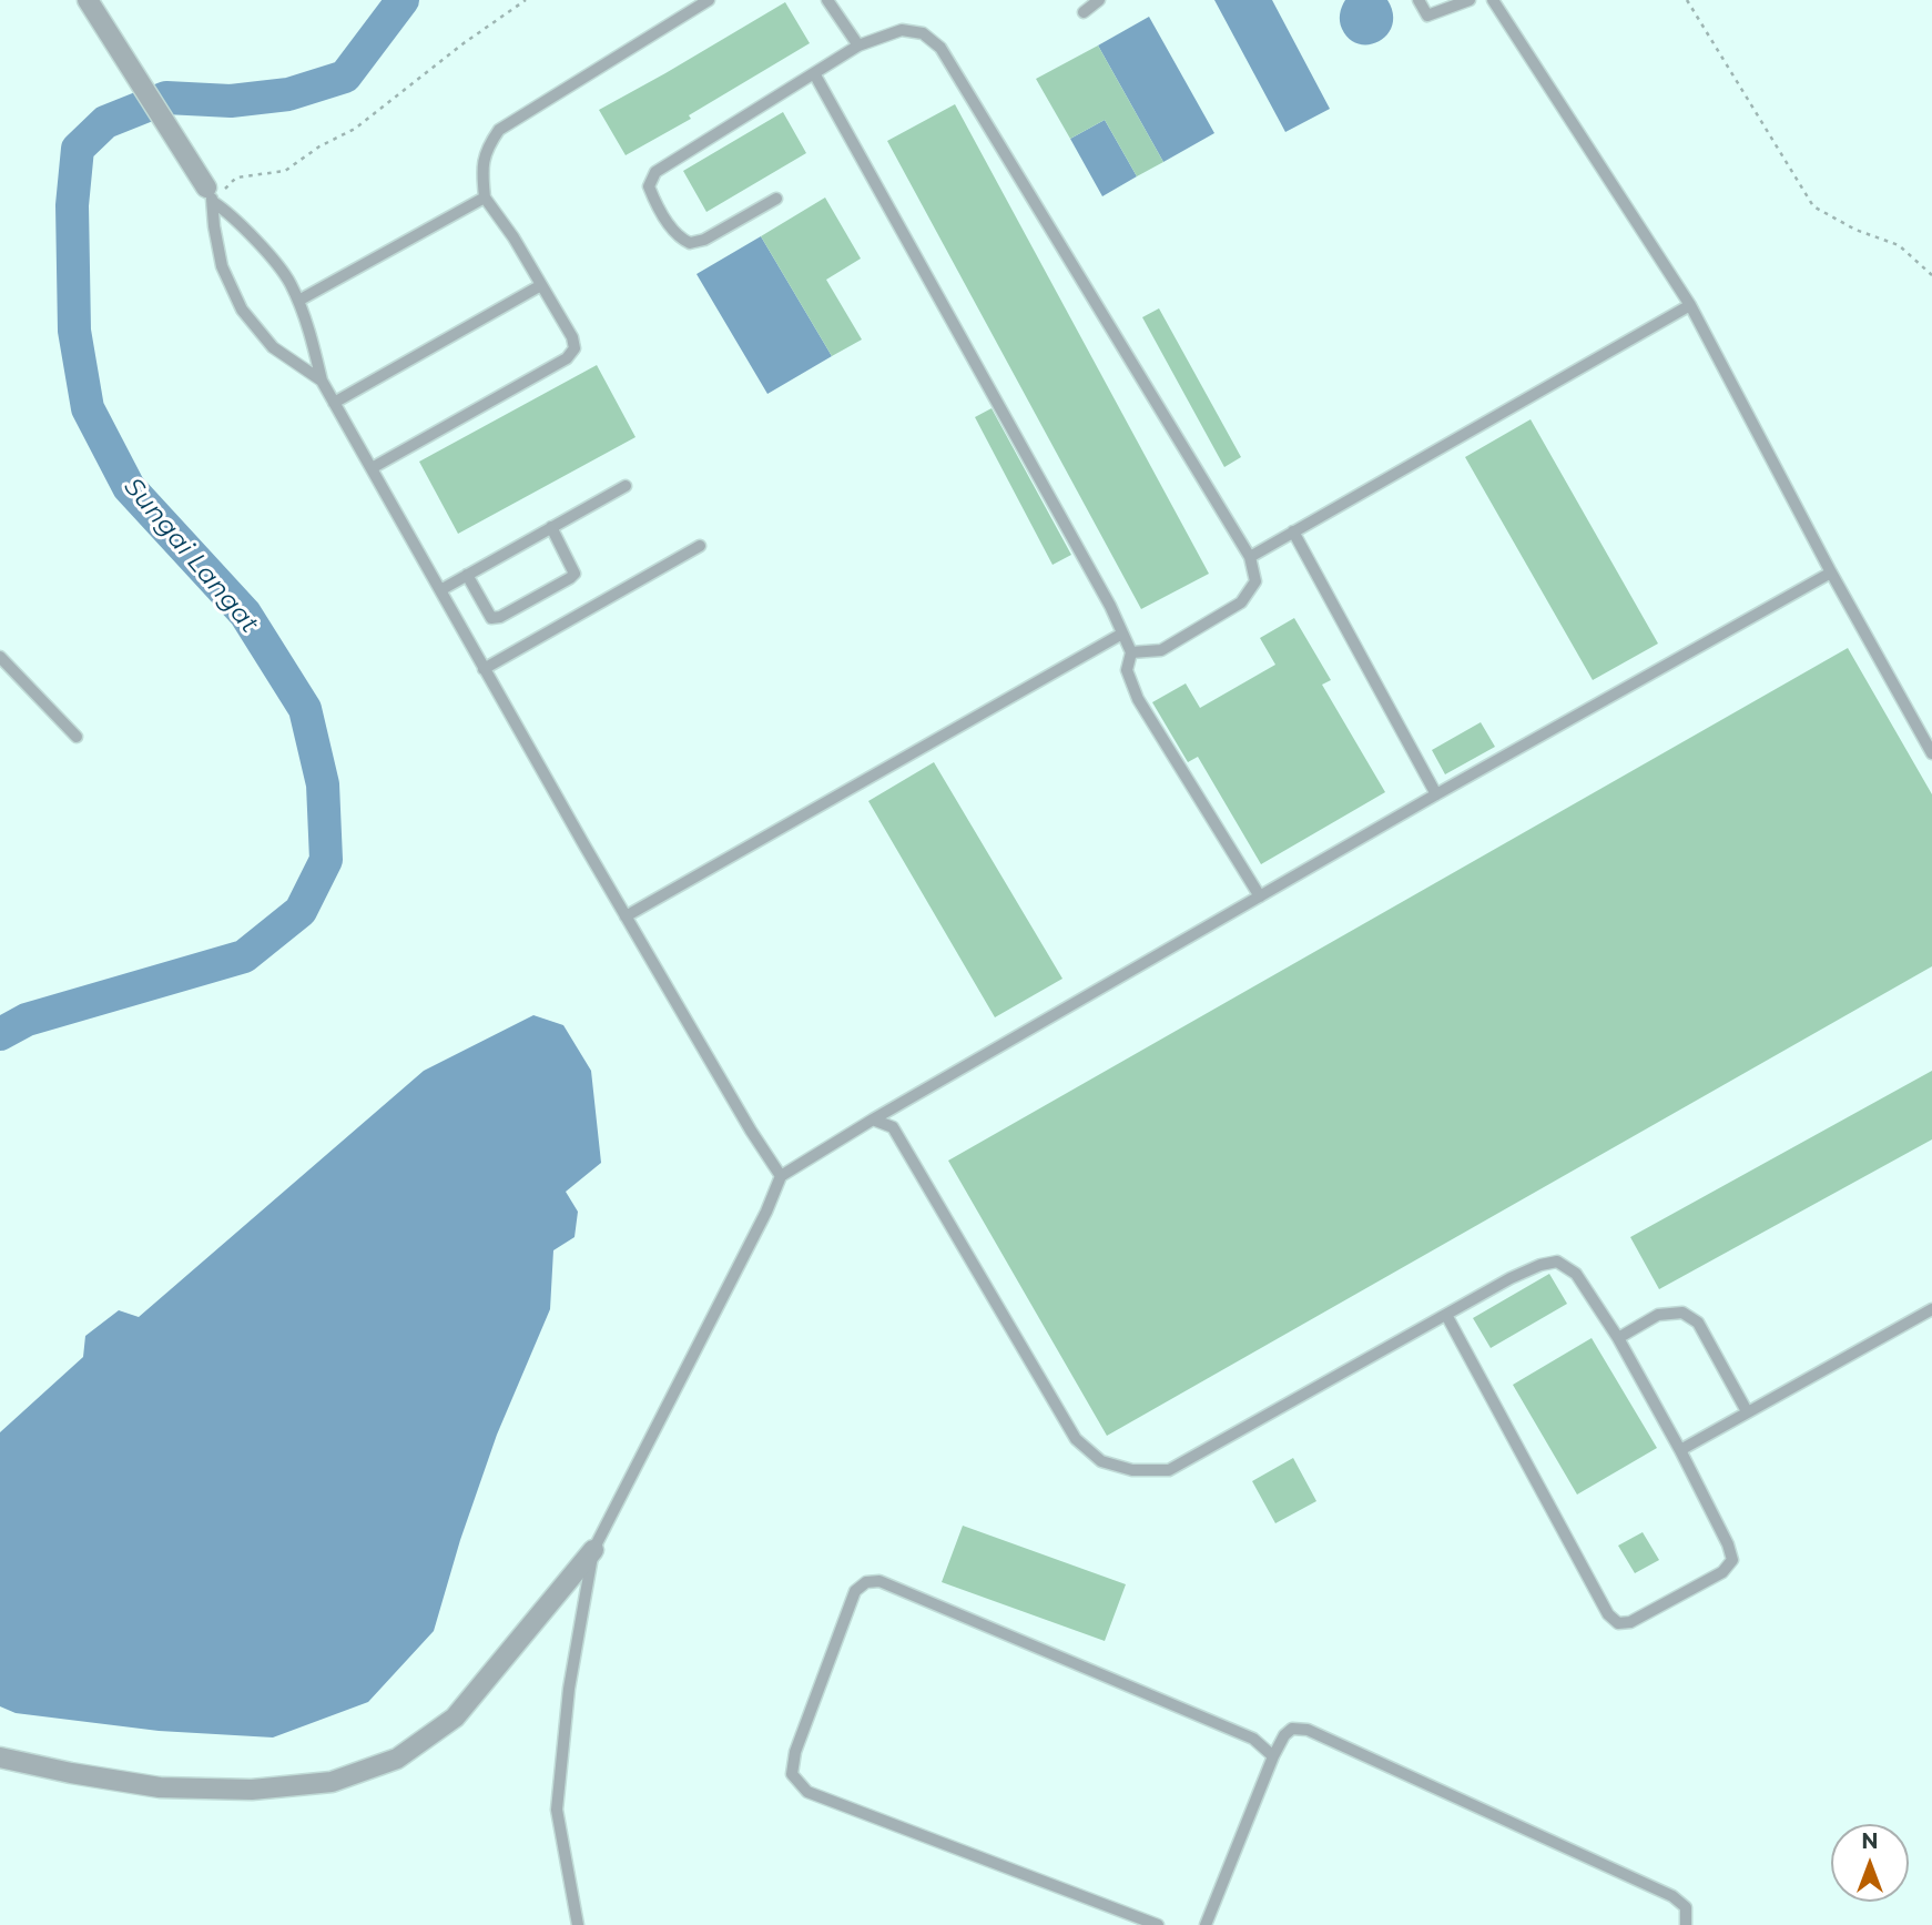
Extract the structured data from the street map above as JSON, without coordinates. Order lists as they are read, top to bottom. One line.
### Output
{"water":["Sungai Langat"],"north":"top"}
